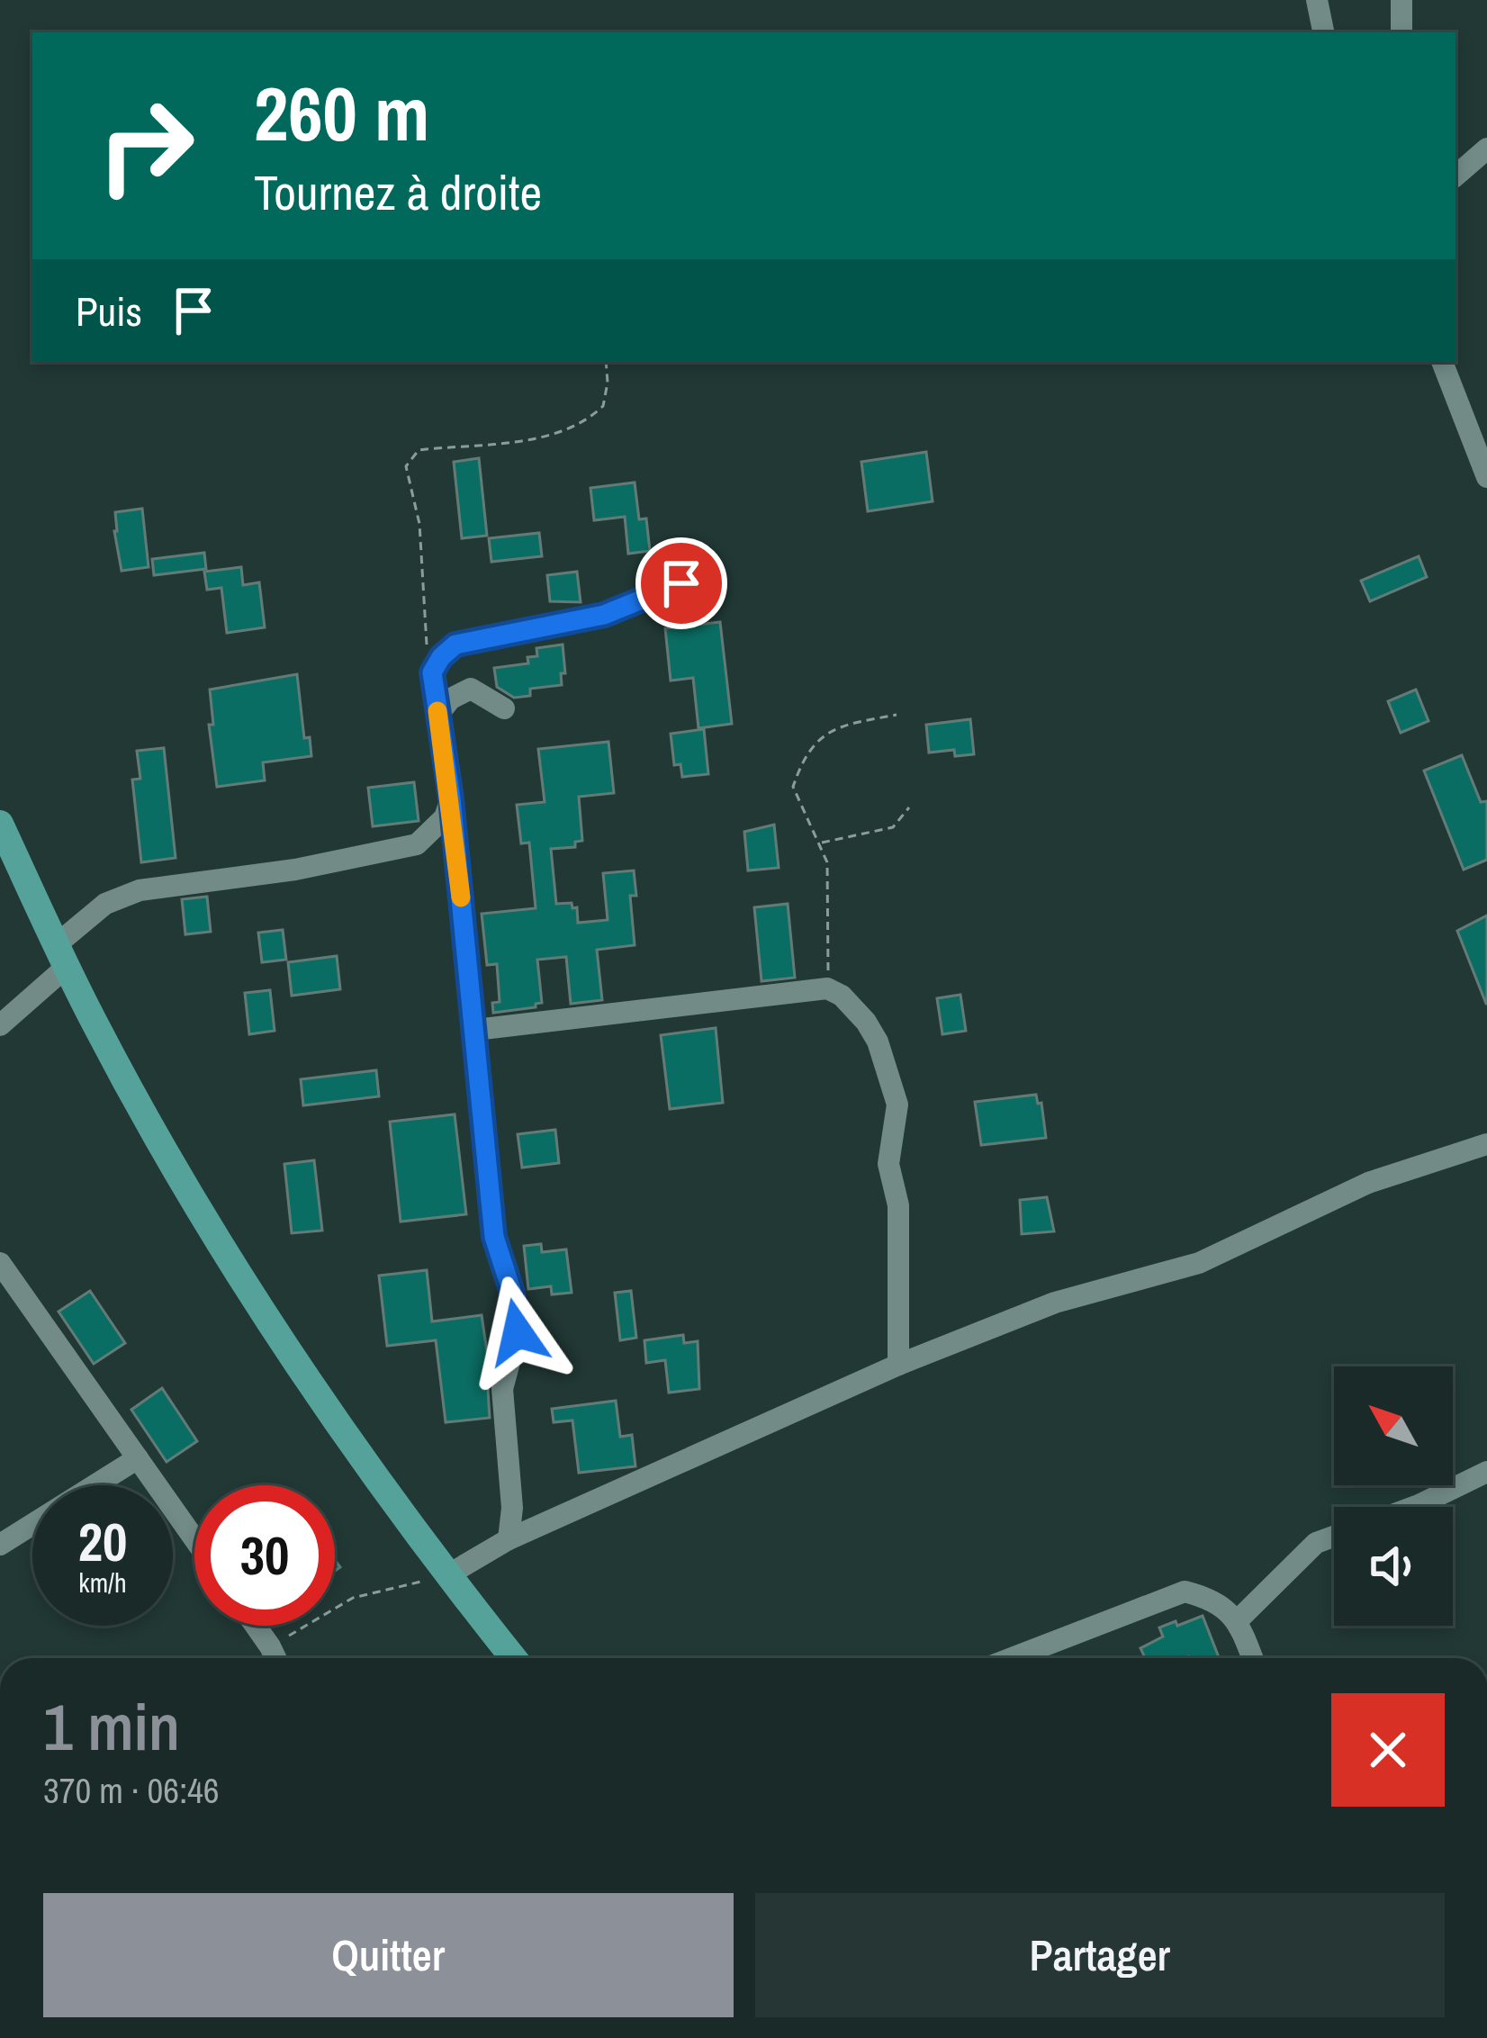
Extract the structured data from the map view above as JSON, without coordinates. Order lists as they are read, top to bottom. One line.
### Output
{"north":"top left","page":{"turn":["260 m","Tournez à droite"],"then":"Puis","speed":"20 km/h","limit":"30","heading":["1 min","370 m · 06:46"],"buttons":["Quitter","Partager"]}}
